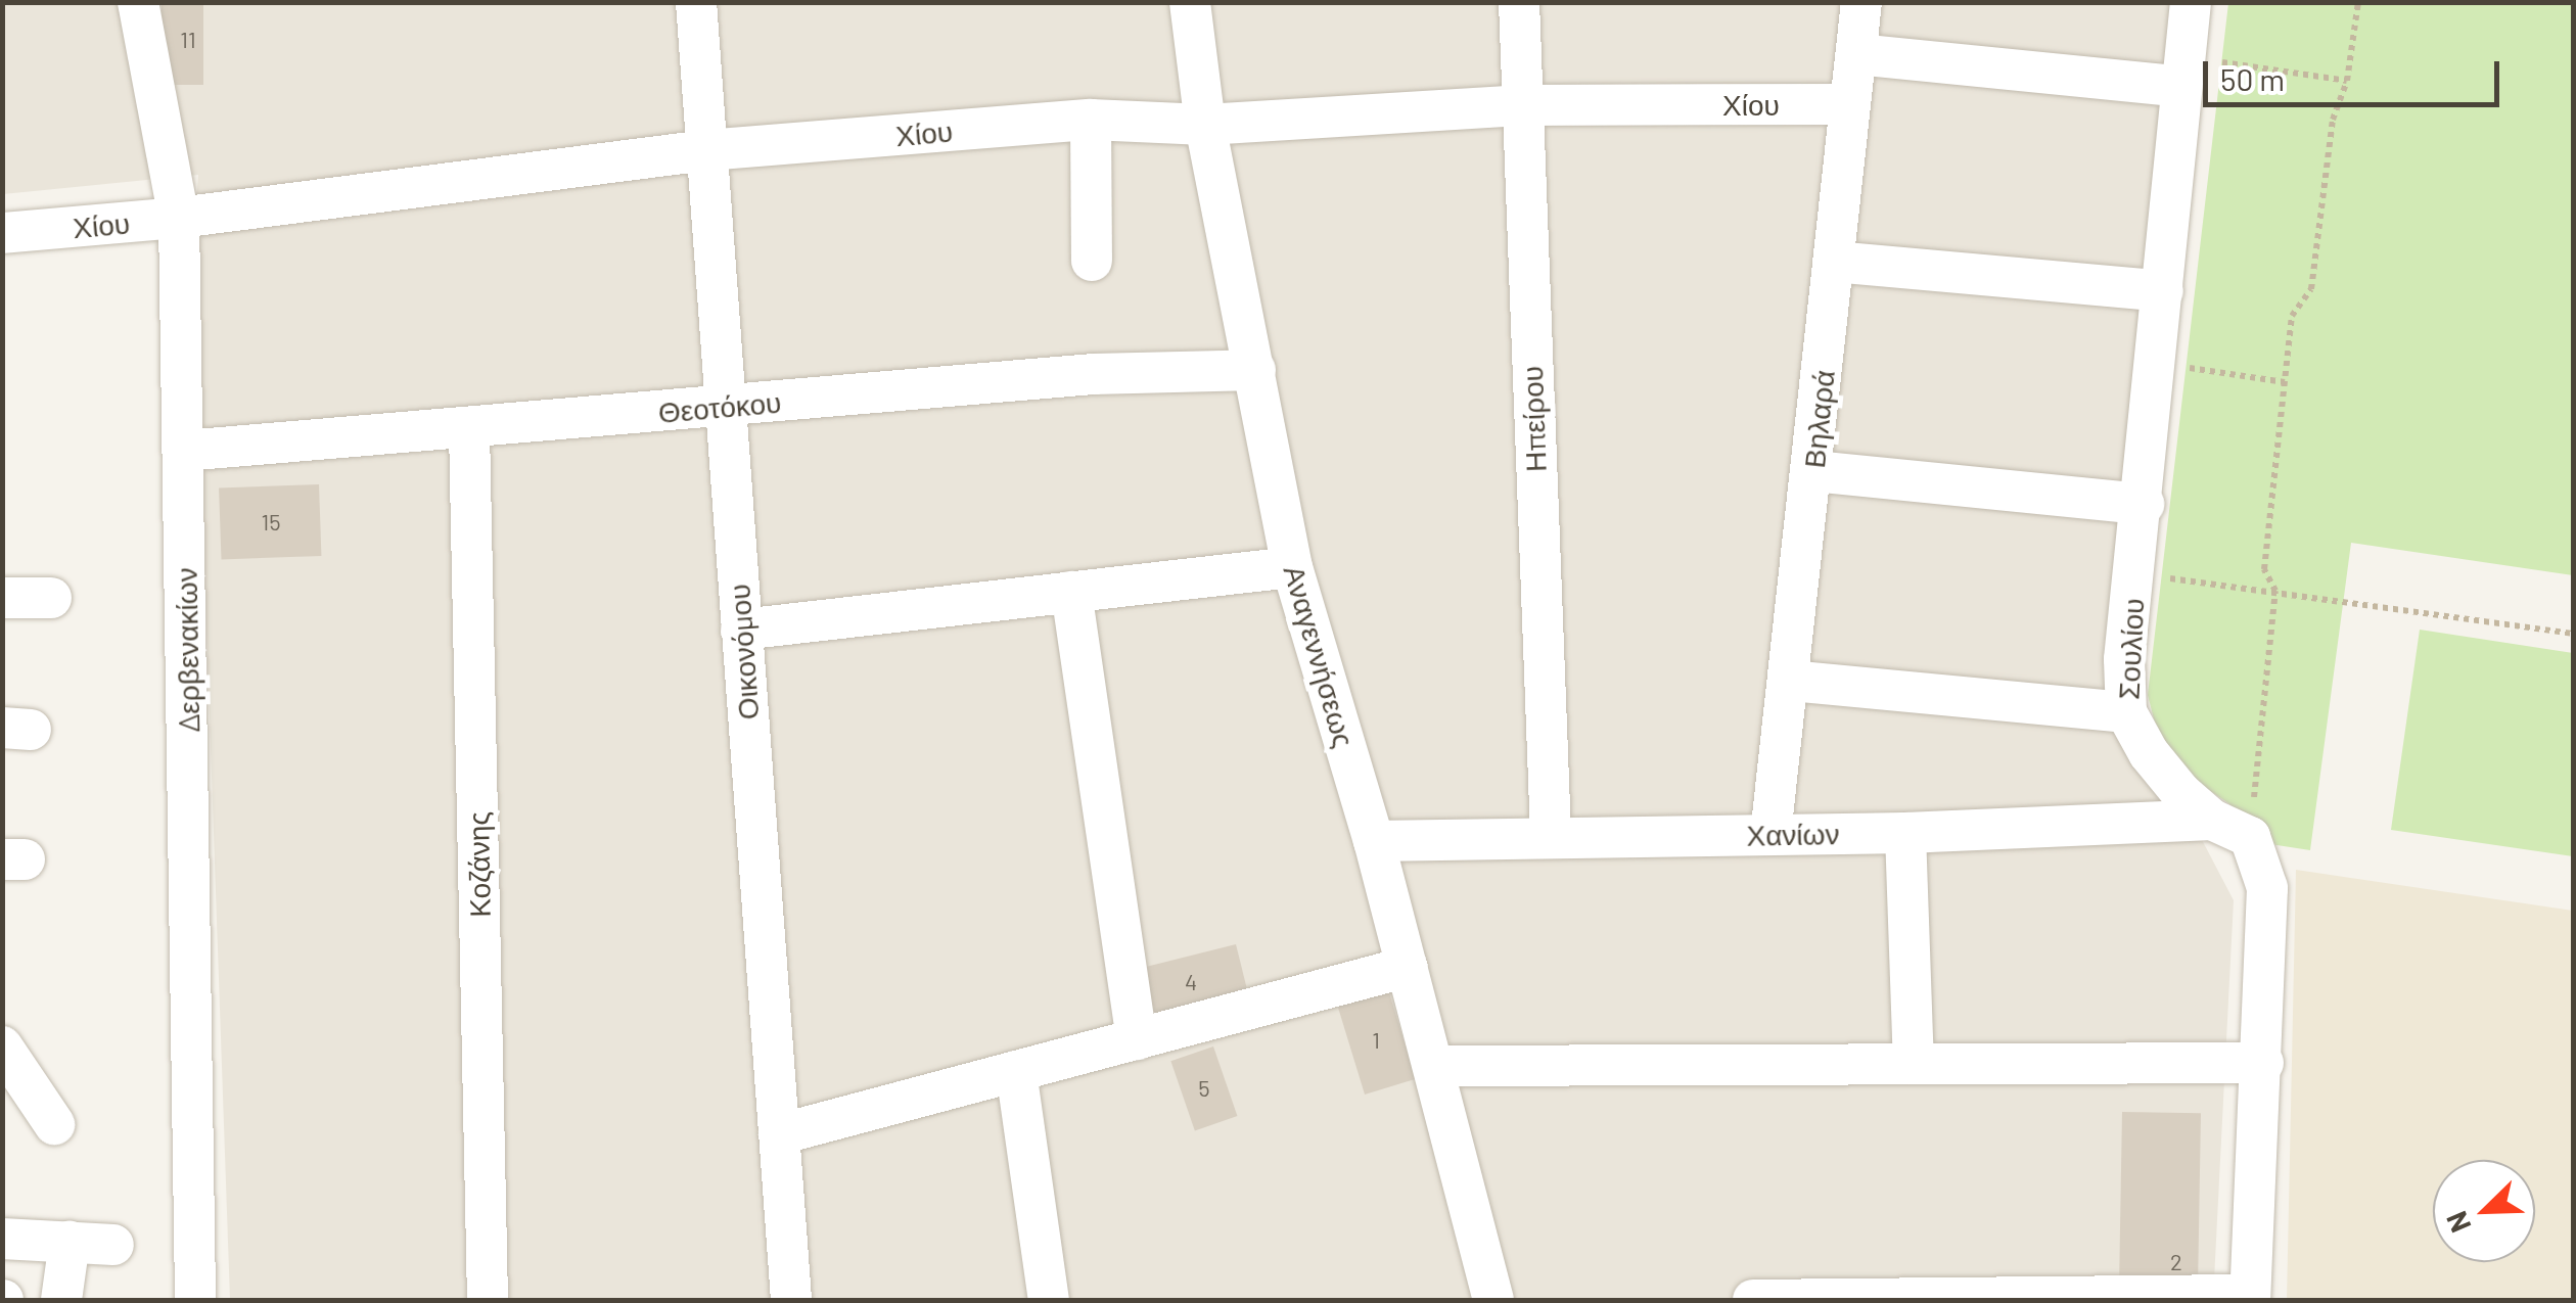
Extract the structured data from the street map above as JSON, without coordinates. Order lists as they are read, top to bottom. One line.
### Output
{"streets":{"street":["Χίου","Θεοτόκου","Ηπείρου","Βηλαρά","Σουλίου","Δερβενακίων","Οικονόμου","Αναγεννήσεως","Χανίων","Κοζάνης"]},"crossings":[["Χίου","Ηπείρου"],["Χίου","Βηλαρά"],["Χίου","Δερβενακίων"],["Χίου","Οικονόμου"],["Χίου","Αναγεννήσεως"],["Θεοτόκου","Δερβενακίων"],["Θεοτόκου","Οικονόμου"],["Θεοτόκου","Αναγεννήσεως"],["Θεοτόκου","Κοζάνης"],["Ηπείρου","Χανίων"],["Βηλαρά","Χανίων"],["Σουλίου","Χανίων"],["Αναγεννήσεως","Χανίων"]],"house_numbers":["11","15","4","1","5","2"],"scale_bar":"50 m","north":"bottom left"}
